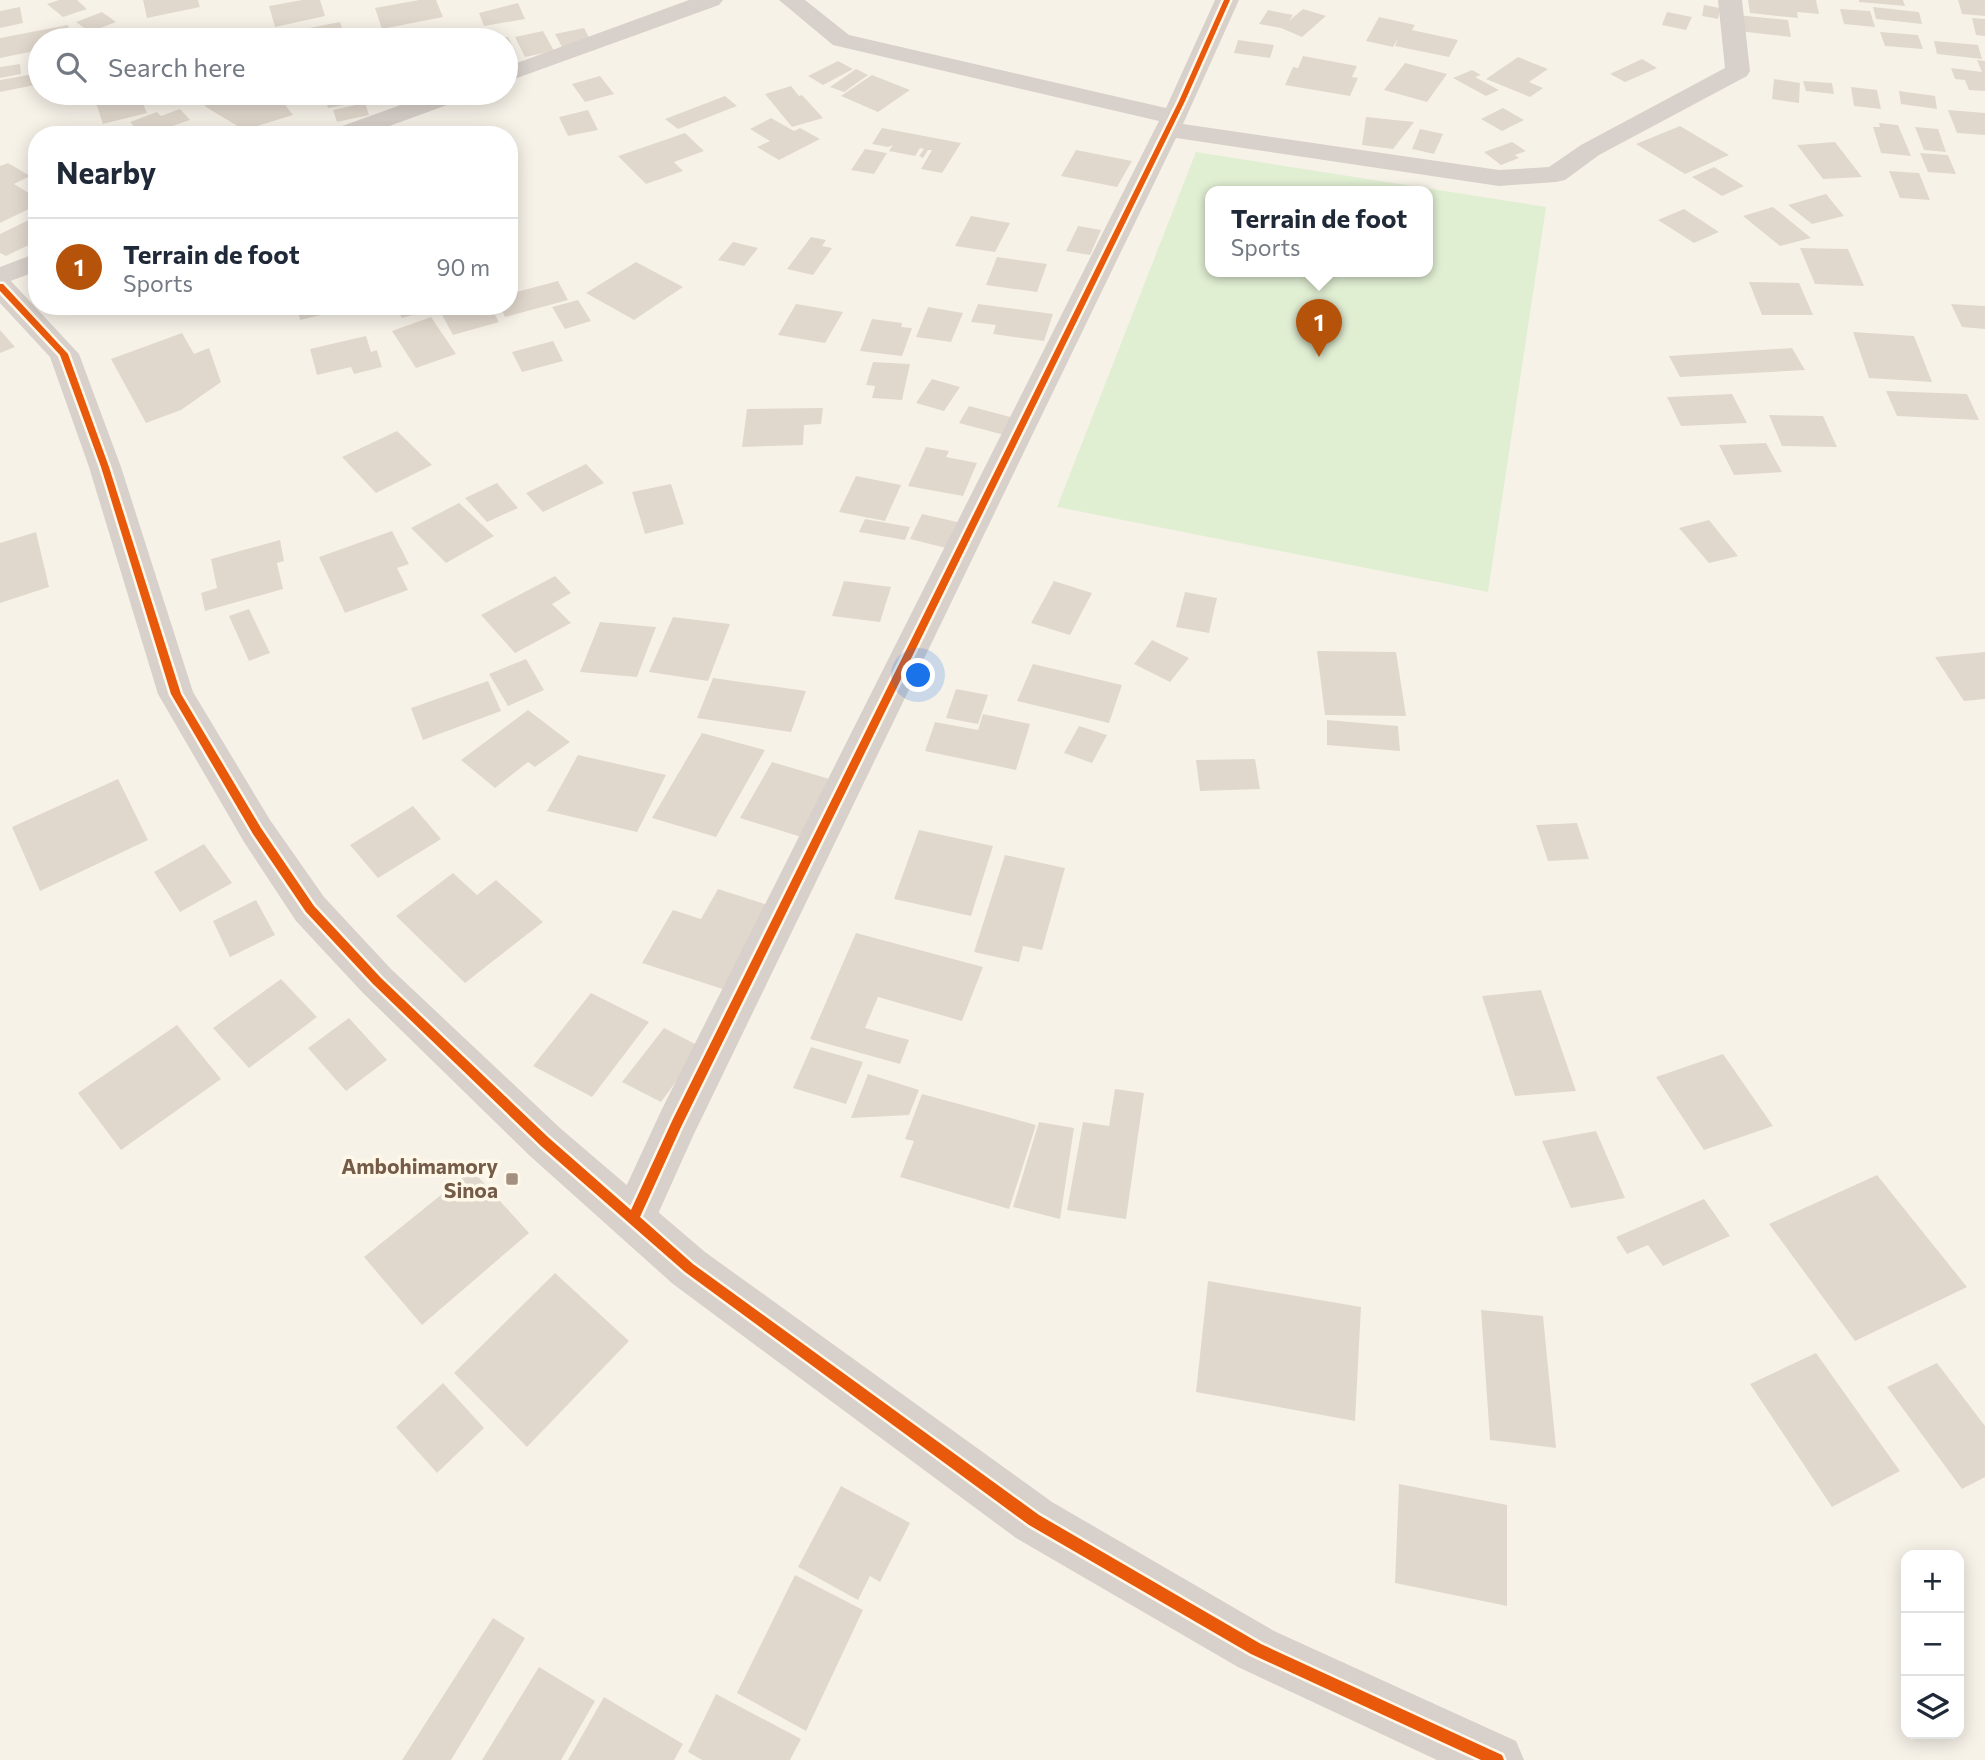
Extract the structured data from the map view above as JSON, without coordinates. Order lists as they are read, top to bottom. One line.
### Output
{"places":{"transit":["Ambohimamory Sinoa"]},"page":{"search":"Search here","heading":"Nearby","popup":["Terrain de foot","Sports"],"list":[{"mark":"1","name":"Terrain de foot","note":"Sports","value":"90 m"}],"pins":"1","map_buttons":["+","−"]}}
